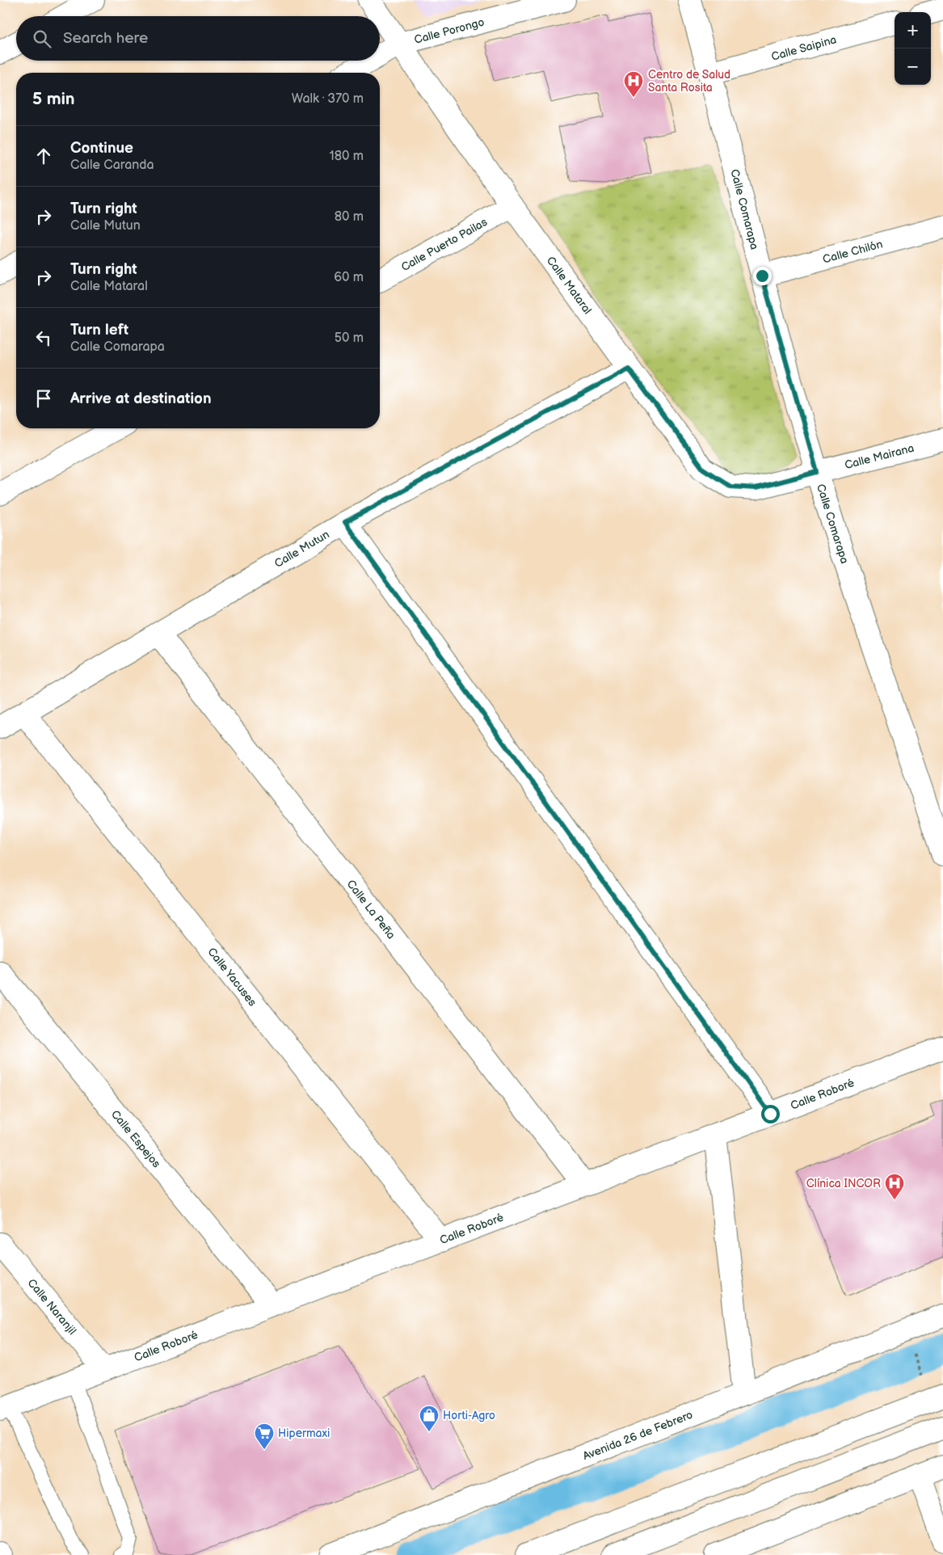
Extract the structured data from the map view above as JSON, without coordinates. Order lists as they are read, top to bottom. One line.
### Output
{"streets":{"street":["Calle Porongo","Calle Saipina","Calle Comarapa","Calle Puerto Pailas","Calle Chilón","Calle Mataral","Calle Mairana","Calle Mutun","Calle La Peña","Calle Yacuses","Calle Roboré","Calle Espejos","Calle Naranjil","Avenida 26 de Febrero"]},"crossings":[["Calle Porongo","Calle Mataral"],["Calle Saipina","Calle Comarapa"],["Calle Comarapa","Calle Chilón"],["Calle Comarapa","Calle Mataral"],["Calle Comarapa","Calle Mairana"],["Calle Puerto Pailas","Calle Mataral"],["Calle Mataral","Calle Mairana"],["Calle Mataral","Calle Mutun"],["Calle Mutun","Calle La Peña"],["Calle Mutun","Calle Yacuses"],["Calle La Peña","Calle Roboré"],["Calle Yacuses","Calle Roboré"],["Calle Roboré","Calle Espejos"],["Calle Roboré","Calle Naranjil"]],"places":{"hospital":["Centro de Salud Santa Rosita","Clínica INCOR"],"shop":["Horti-Agro"],"supermarket":["Hipermaxi"]},"page":{"map_buttons":["+","−"],"search":"Search here","heading":["5 min","Walk · 370 m"],"list":[["Continue","Calle Caranda","180 m"],["Turn right","Calle Mutun","80 m"],["Turn right","Calle Mataral","60 m"],["Turn left","Calle Comarapa","50 m"],"Arrive at destination"]}}
